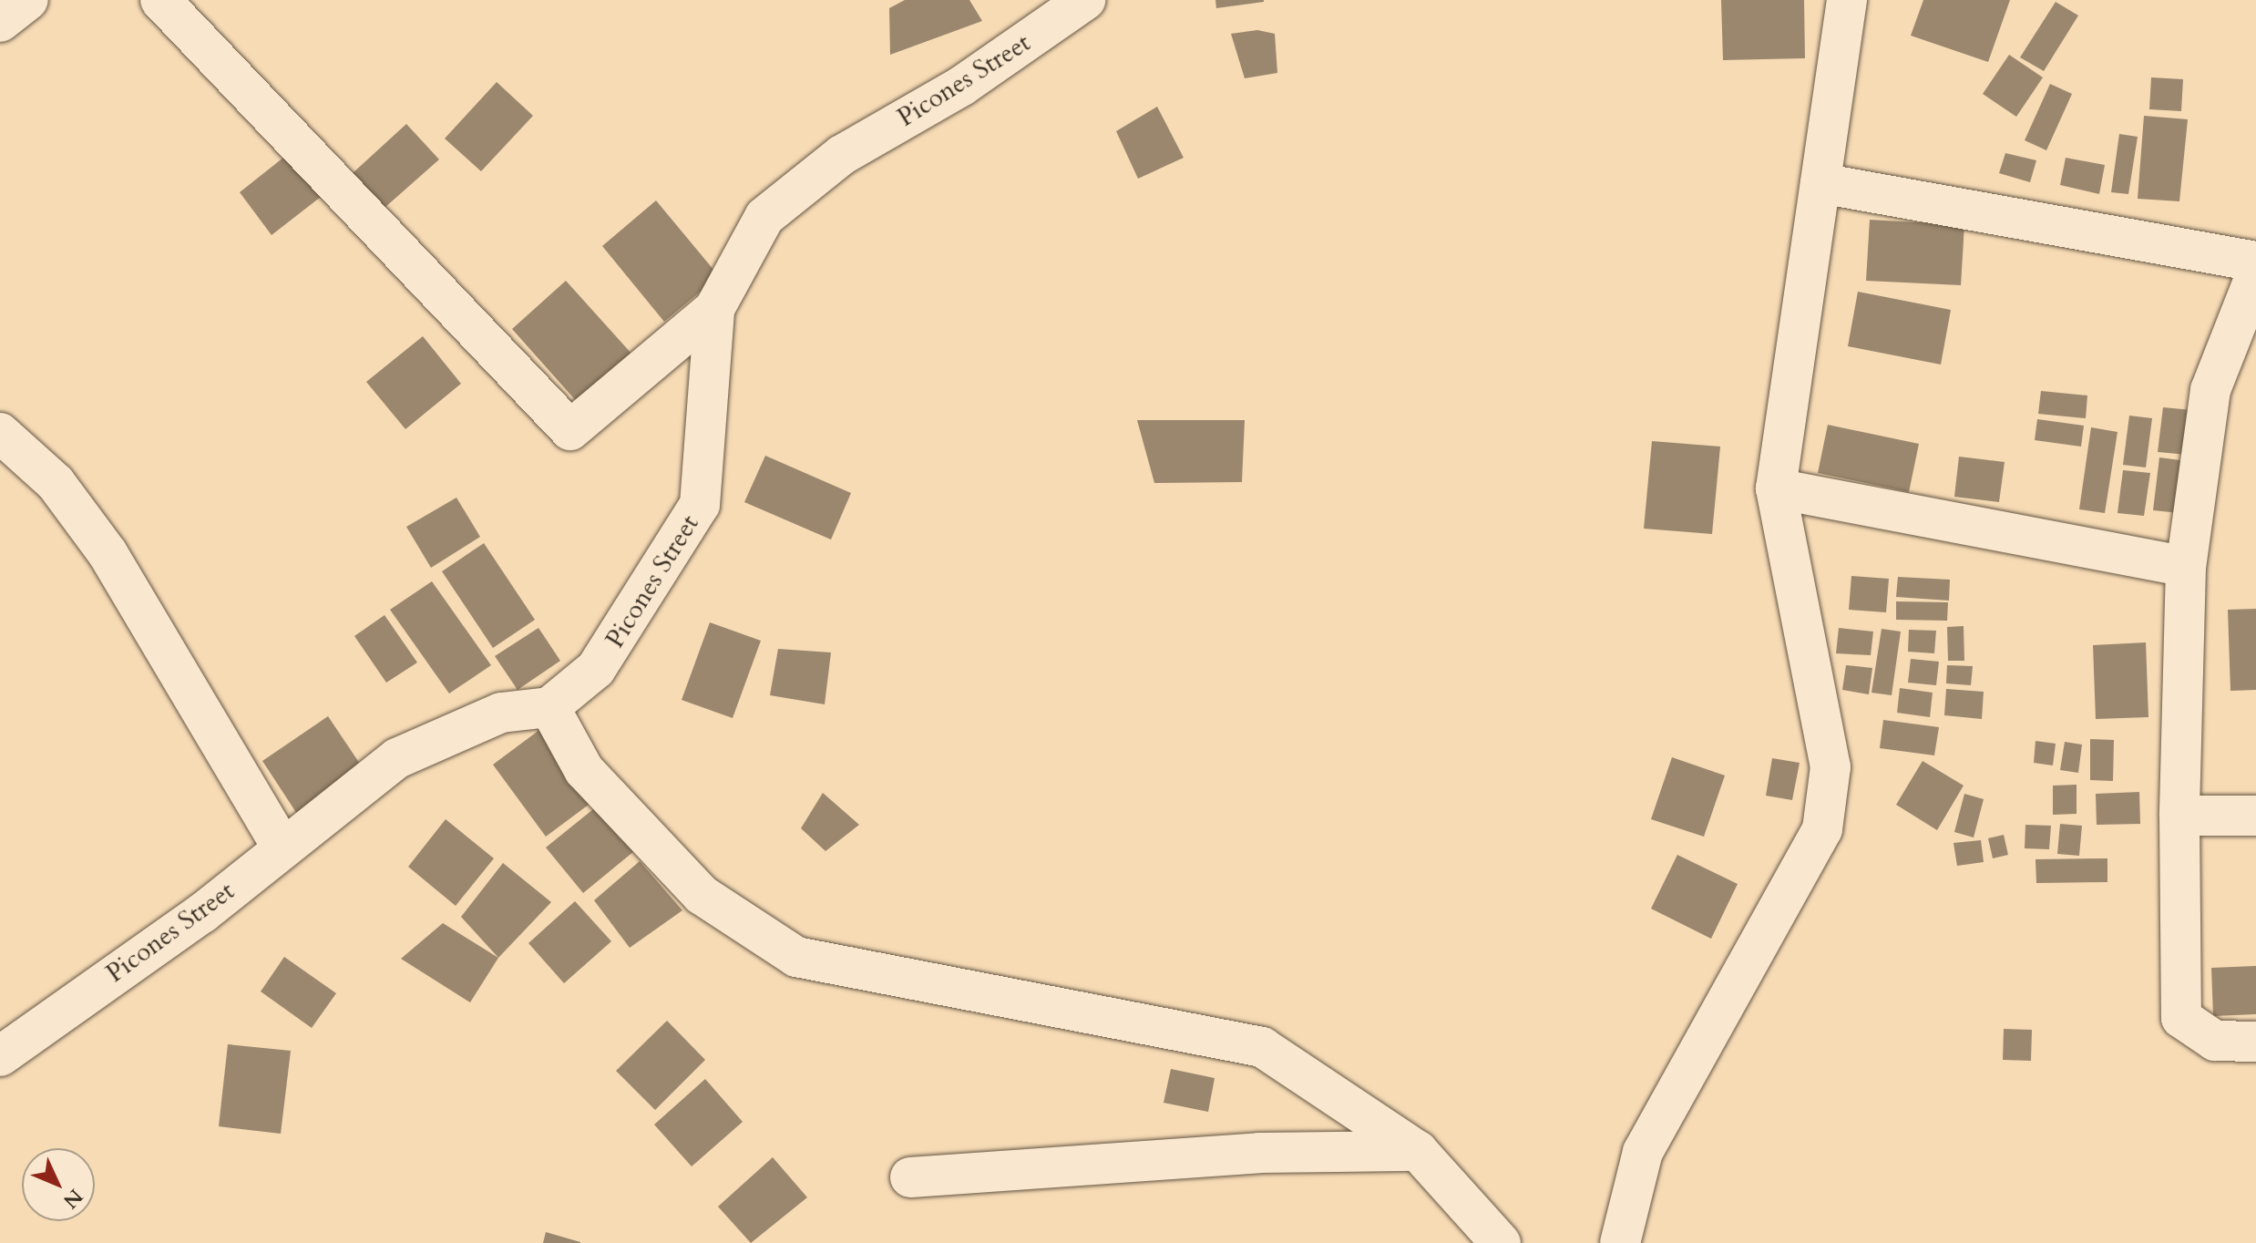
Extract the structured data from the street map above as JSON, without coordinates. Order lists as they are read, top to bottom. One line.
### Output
{"streets":{"street":["Picones Street"]},"north":"bottom right"}
